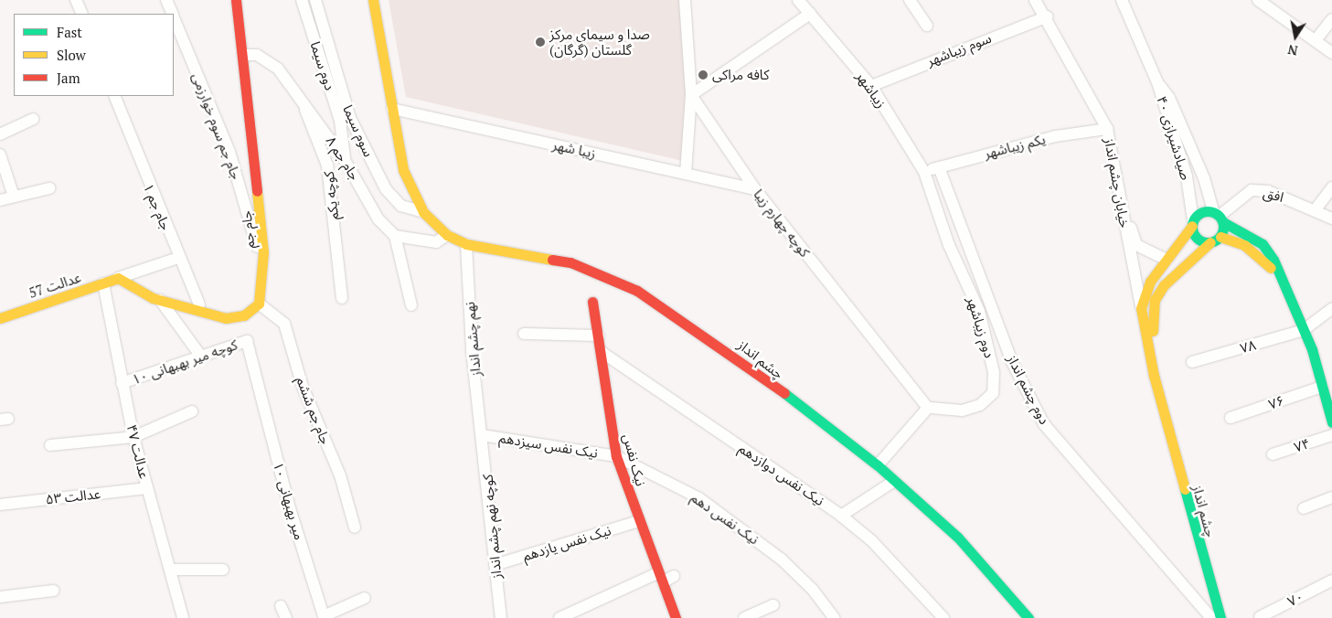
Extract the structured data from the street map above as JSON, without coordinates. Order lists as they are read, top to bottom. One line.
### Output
{"streets":{"street":["سوم زیباشهر","دوم سیما","زیباشهر","جام جم سوم خوارزمی","سوم سیما","۴۰ صیادشیرازی","یکم زیباشهر","زیبا شهر","۸ جام جم","خیابان چشم انداز","افق","کوچه یکم","۱ جام جم","کوچه چهارم زیبا","جام جم","عدالت 57","دوم زیباشهر","نهم چشم انداز","۷۸","چشم انداز","کوچه میر بهبهانی ۱۰","دوم چشم انداز","۷۶","جام جم ششم","نیک نفس سیزدهم","۷۴","عدالت ۴۷","نیک نفس","نیک نفس دوازدهم","عدالت ۵۳","۱۰ میر بهبهانی","نیک نفس دهم","کوچه نهم چشم انداز","نیک نفس یازدهم","۷۰"]},"crossings":[["سوم زیباشهر","زیباشهر"],["سوم زیباشهر","خیابان چشم انداز"],["دوم سیما","۸ جام جم"],["زیباشهر","یکم زیباشهر"],["زیباشهر","دوم زیباشهر"],["جام جم سوم خوارزمی","جام جم"],["سوم سیما","چشم انداز"],["۴۰ صیادشیرازی","افق"],["۴۰ صیادشیرازی","چشم انداز"],["یکم زیباشهر","خیابان چشم انداز"],["یکم زیباشهر","دوم زیباشهر"],["یکم زیباشهر","دوم چشم انداز"],["زیبا شهر","کوچه چهارم زیبا"],["۸ جام جم","کوچه یکم"],["۸ جام جم","جام جم"],["خیابان چشم انداز","چشم انداز"],["افق","چشم انداز"],["کوچه چهارم زیبا","دوم زیباشهر"],["جام جم","جام جم ششم"],["عدالت 57","عدالت ۴۷"],["نهم چشم انداز","چشم انداز"],["نهم چشم انداز","نیک نفس سیزدهم"],["نهم چشم انداز","کوچه نهم چشم انداز"],["کوچه میر بهبهانی ۱۰","عدالت ۴۷"],["کوچه میر بهبهانی ۱۰","۱۰ میر بهبهانی"],["نیک نفس سیزدهم","نیک نفس"],["نیک نفس سیزدهم","نیک نفس دهم"],["نیک نفس سیزدهم","کوچه نهم چشم انداز"],["عدالت ۴۷","عدالت ۵۳"],["نیک نفس","نیک نفس دوازدهم"],["نیک نفس","نیک نفس دهم"],["نیک نفس","نیک نفس یازدهم"],["کوچه نهم چشم انداز","نیک نفس یازدهم"]],"places":["صدا و سیمای مرکز گلستان (گرگان)","کافه مراکی"],"legend":["Fast","Slow","Jam"],"north":"bottom"}
